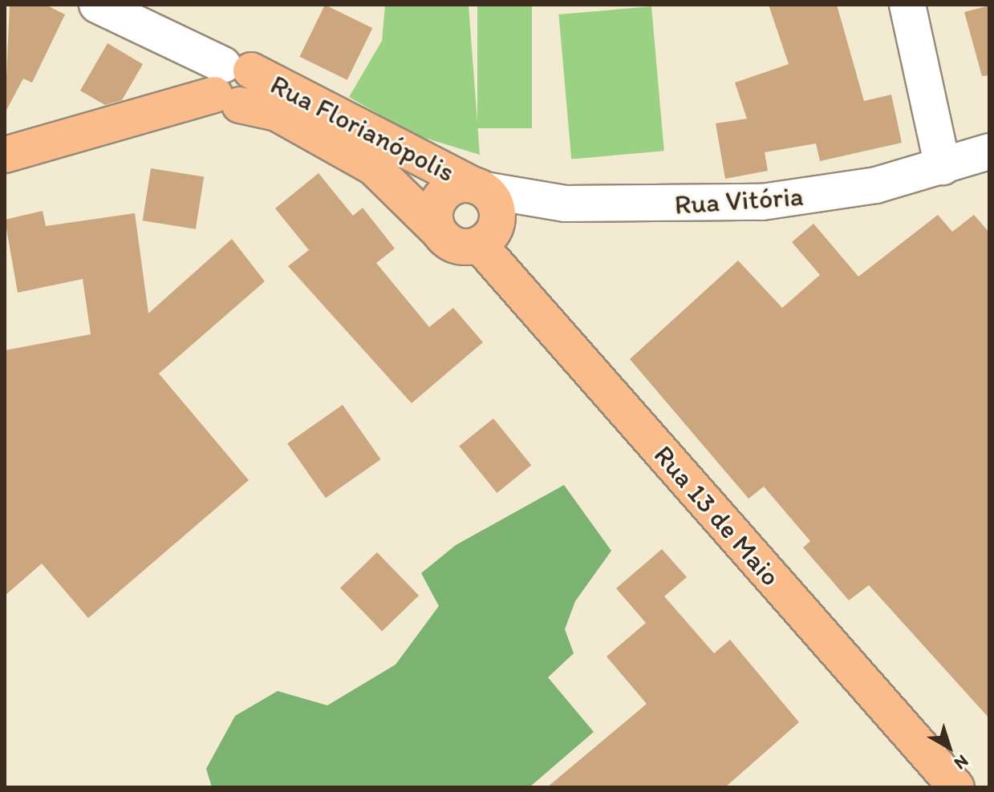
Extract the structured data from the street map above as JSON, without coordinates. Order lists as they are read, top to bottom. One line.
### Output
{"streets":{"main road":["Rua Florianópolis","Rua 13 de Maio"],"street":["Rua Vitória"]},"crossings":[["Rua Florianópolis","Rua Vitória"],["Rua Florianópolis","Rua 13 de Maio"],["Rua Vitória","Rua 13 de Maio"]],"north":"bottom right"}
